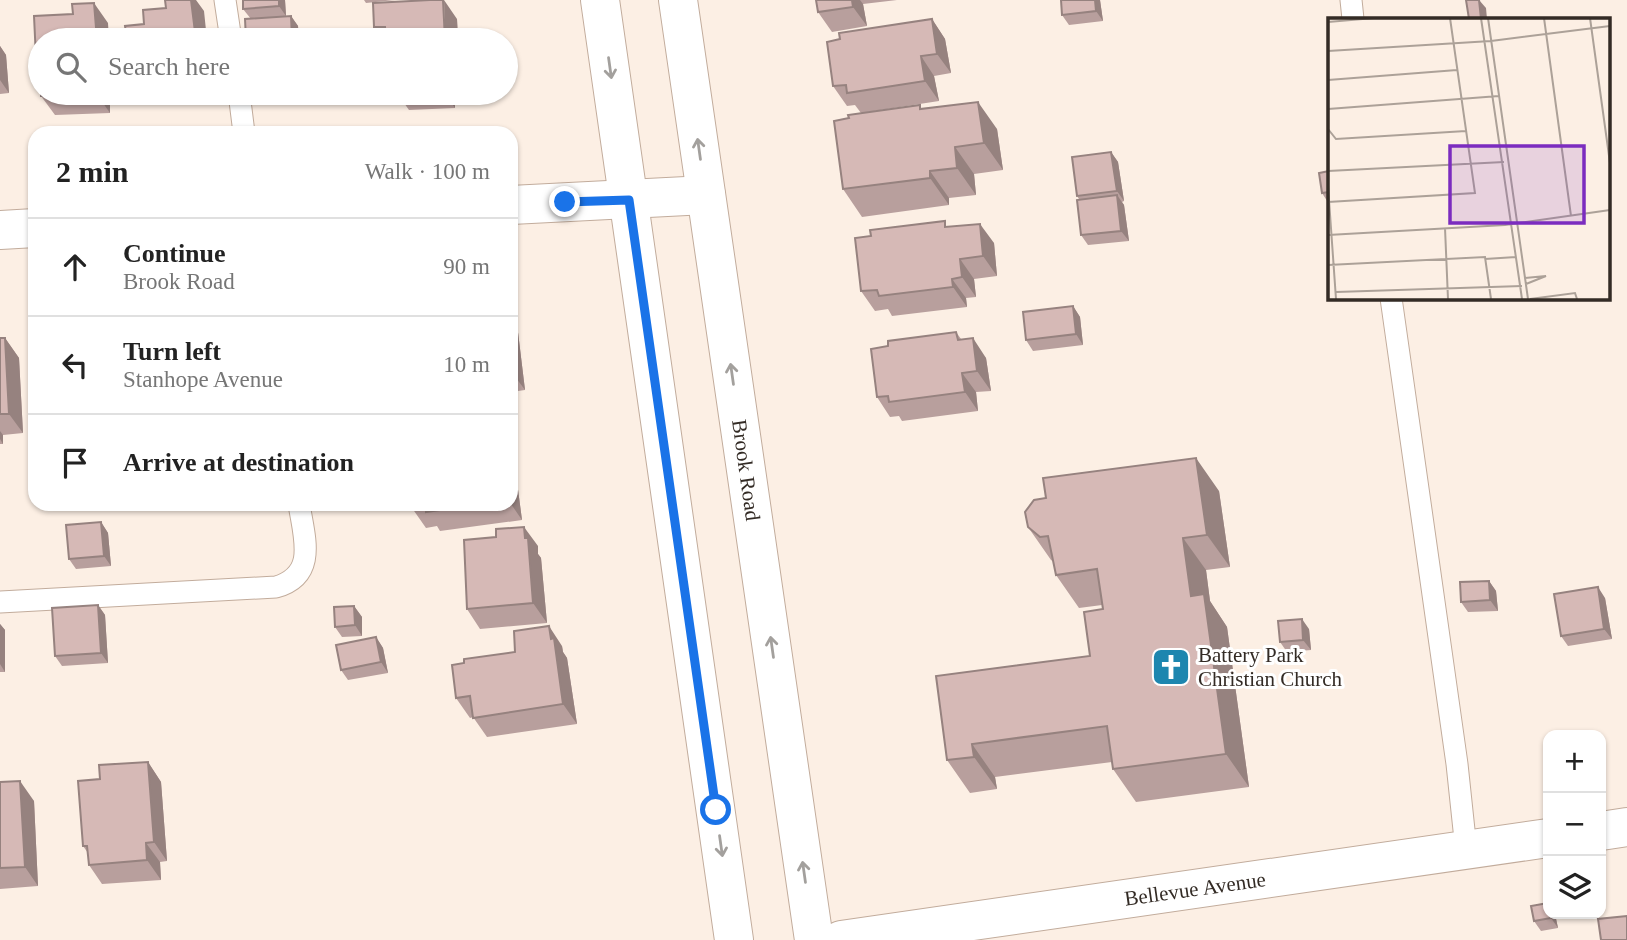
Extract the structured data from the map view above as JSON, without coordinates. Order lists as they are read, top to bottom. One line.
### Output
{"streets":{"main road":["Brook Road","Bellevue Avenue"]},"places":{"church":["Battery Park Christian Church"]},"page":{"search":"Search here","heading":["2 min","Walk · 100 m"],"list":[["Continue","Brook Road","90 m"],["Turn left","Stanhope Avenue","10 m"],"Arrive at destination"],"map_buttons":["+","−"]}}
